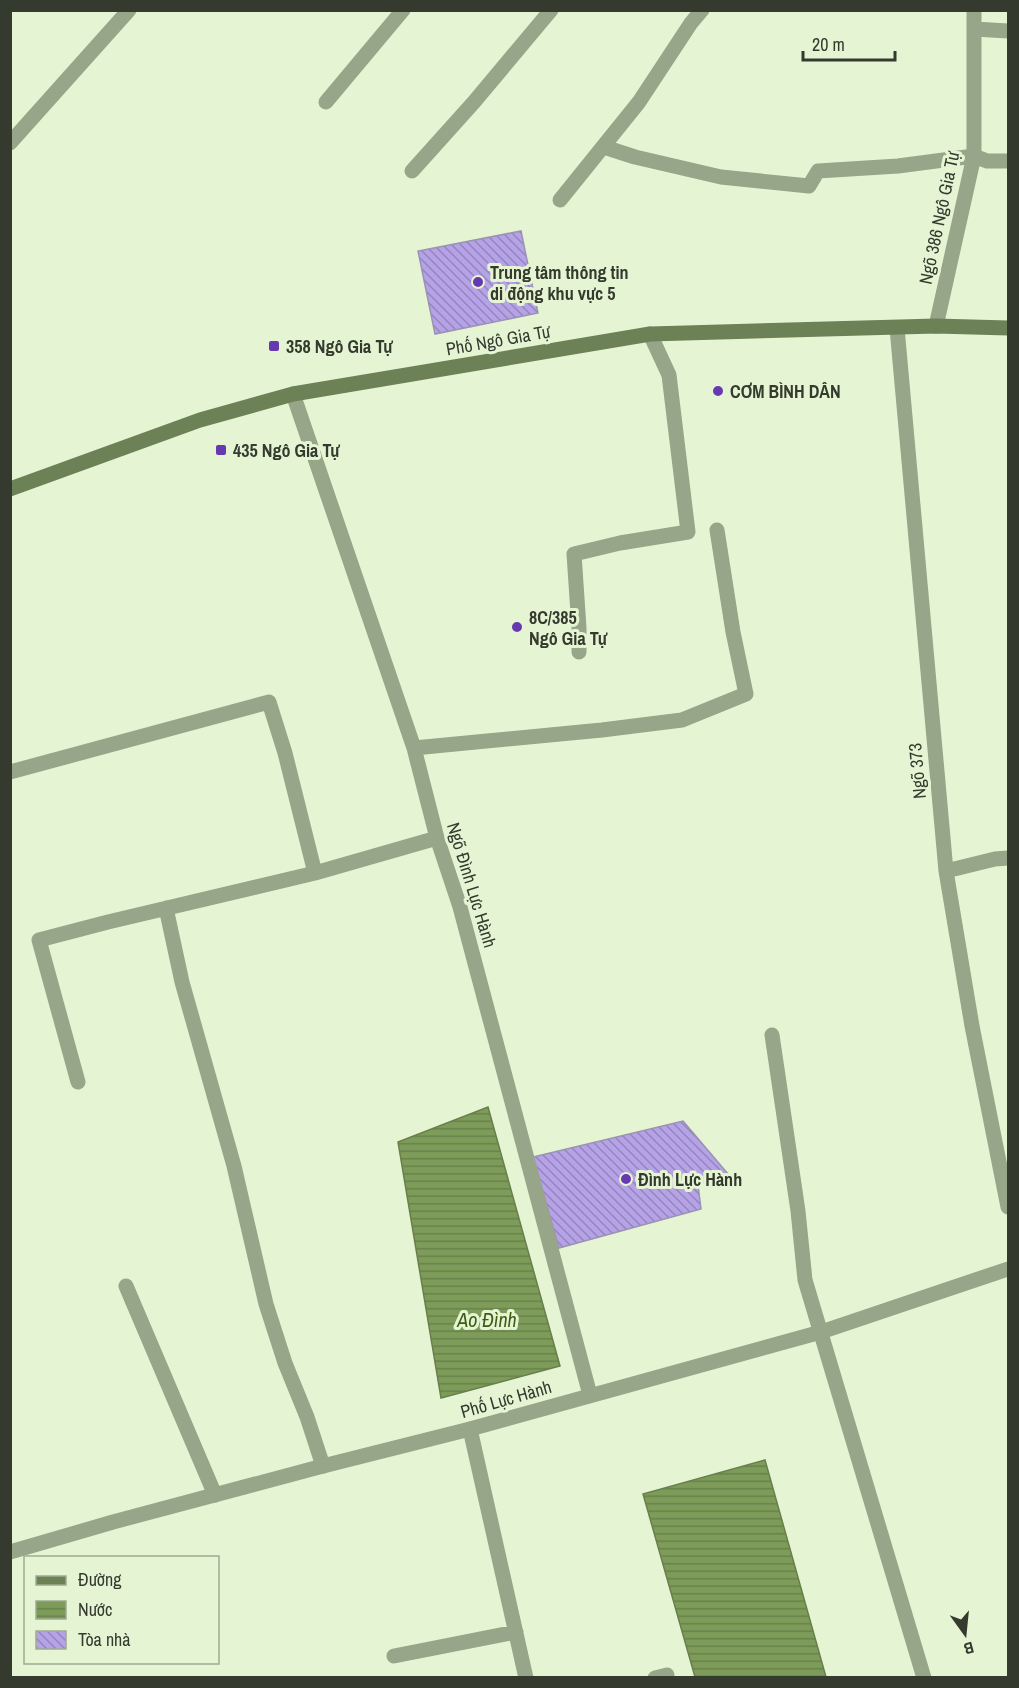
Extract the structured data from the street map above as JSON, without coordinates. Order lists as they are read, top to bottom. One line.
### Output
{"streets":{"main road":["Phố Ngô Gia Tự"],"street":["Ngõ 386 Ngô Gia Tự","Ngõ 373","Ngõ Đình Lực Hành","Phố Lực Hành"]},"crossings":[["Ngõ 386 Ngô Gia Tự","Phố Ngô Gia Tự"],["Phố Ngô Gia Tự","Ngõ 373"],["Phố Ngô Gia Tự","Ngõ Đình Lực Hành"],["Ngõ Đình Lực Hành","Phố Lực Hành"]],"water":["Ao Đình"],"places":{"other":["Trung tâm thông tin di động khu vực 5","CƠM BÌNH DÂN","8C/385 Ngô Gia Tự","Đình Lực Hành"],"transit":["358 Ngô Gia Tự","435 Ngô Gia Tự"]},"legend":["Đường","Nước","Tòa nhà"],"scale_bar":"20 m","north":"bottom"}
